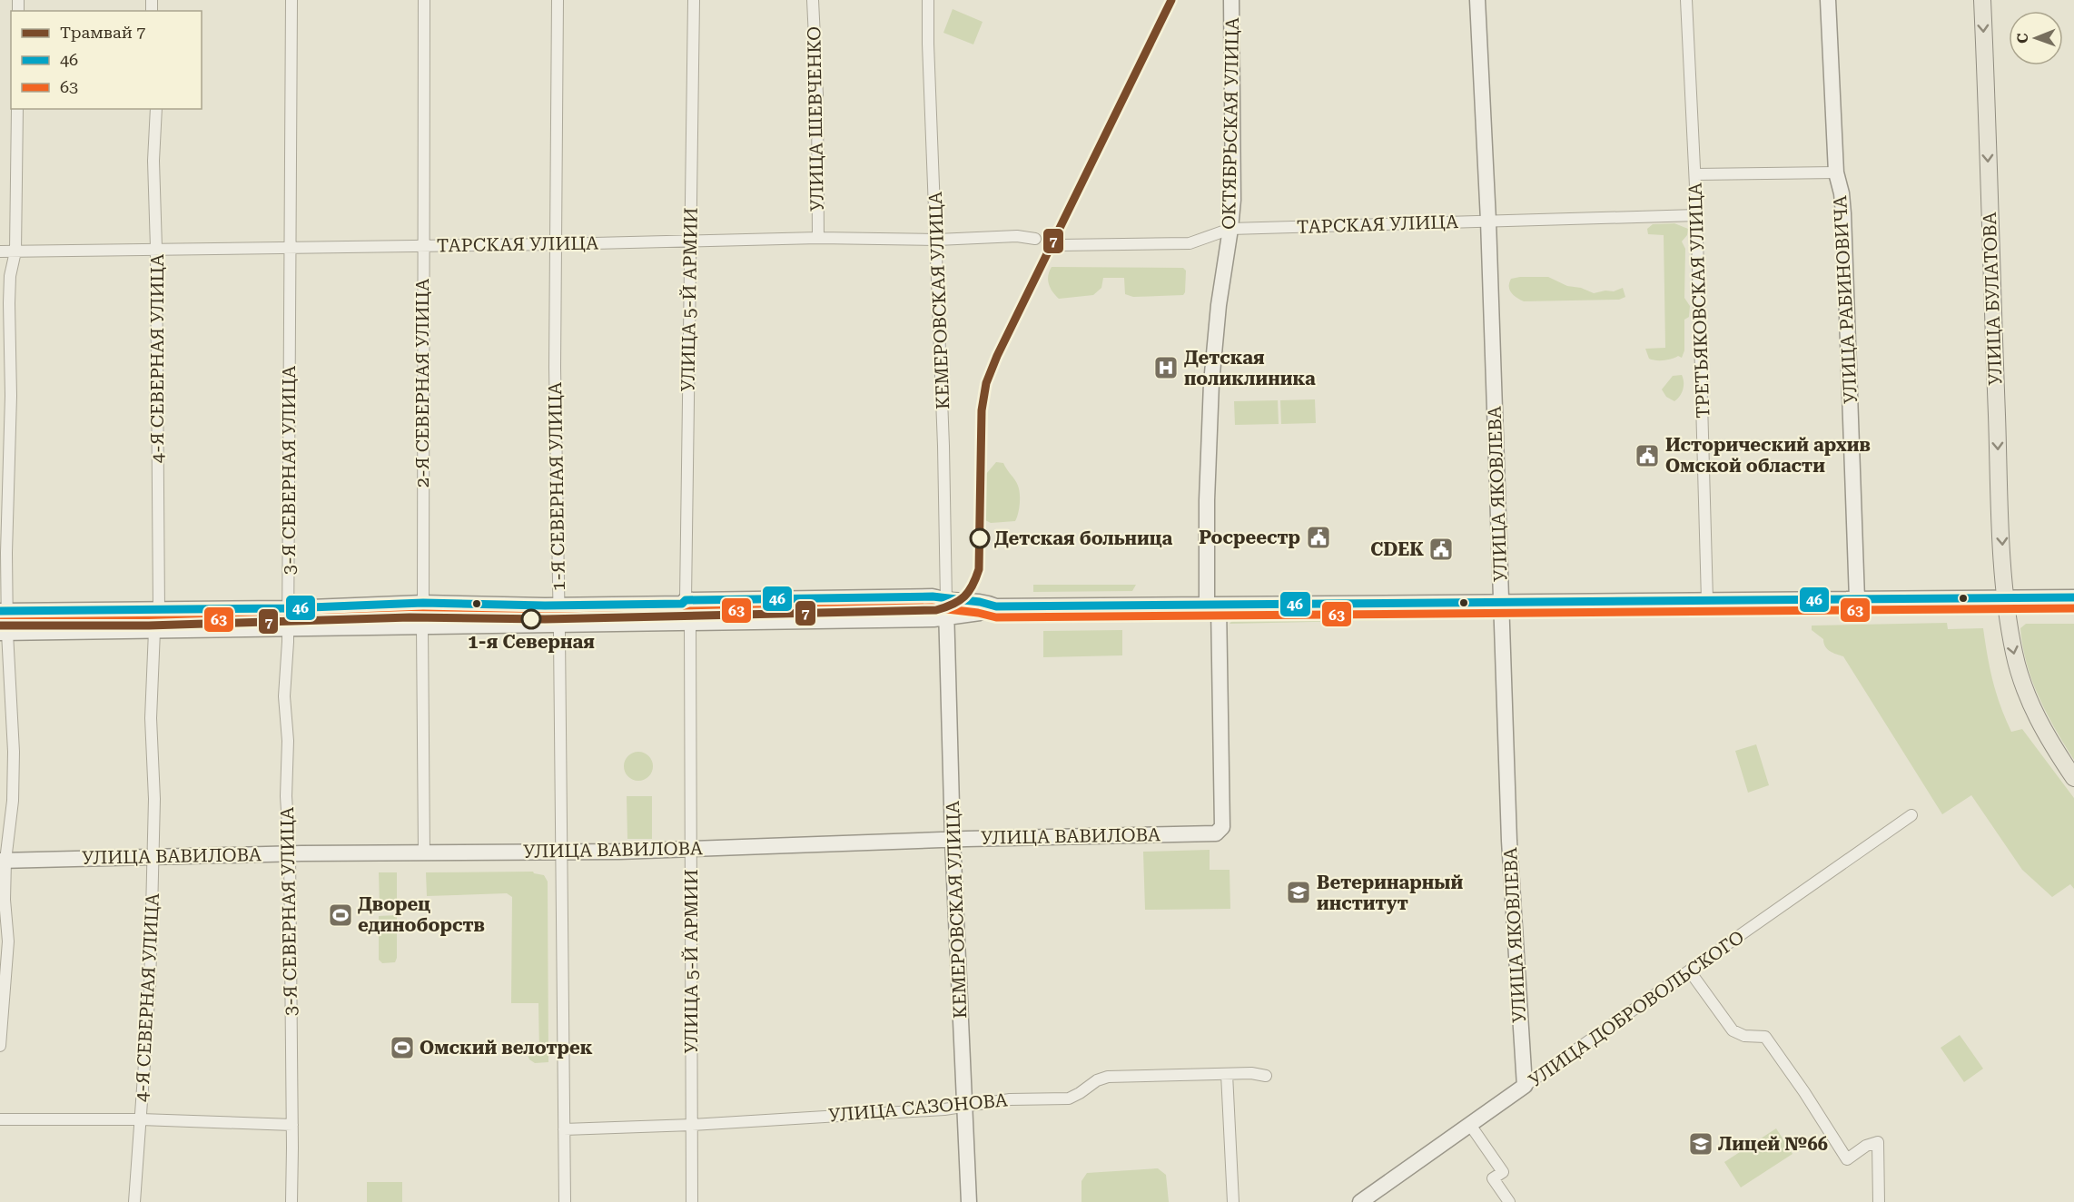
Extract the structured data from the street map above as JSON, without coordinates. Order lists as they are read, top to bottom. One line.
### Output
{"streets":{"main road":["УЛИЦА БУЛАТОВА"],"street":["УЛИЦА ШЕВЧЕНКО","ОКТЯБРЬСКАЯ УЛИЦА","ТАРСКАЯ УЛИЦА","УЛИЦА 5-Й АРМИИ","УЛИЦА РАБИНОВИЧА","КЕМЕРОВСКАЯ УЛИЦА","ТРЕТЬЯКОВСКАЯ УЛИЦА","4-Я СЕВЕРНАЯ УЛИЦА","2-Я СЕВЕРНАЯ УЛИЦА","3-Я СЕВЕРНАЯ УЛИЦА","1-Я СЕВЕРНАЯ УЛИЦА","УЛИЦА ЯКОВЛЕВА","УЛИЦА ВАВИЛОВА","УЛИЦА ДОБРОВОЛЬСКОГО","УЛИЦА САЗОНОВА"]},"crossings":[["УЛИЦА ШЕВЧЕНКО","ТАРСКАЯ УЛИЦА"],["ОКТЯБРЬСКАЯ УЛИЦА","ТАРСКАЯ УЛИЦА"],["ОКТЯБРЬСКАЯ УЛИЦА","УЛИЦА ВАВИЛОВА"],["ТАРСКАЯ УЛИЦА","УЛИЦА 5-Й АРМИИ"],["ТАРСКАЯ УЛИЦА","КЕМЕРОВСКАЯ УЛИЦА"],["ТАРСКАЯ УЛИЦА","ТРЕТЬЯКОВСКАЯ УЛИЦА"],["ТАРСКАЯ УЛИЦА","4-Я СЕВЕРНАЯ УЛИЦА"],["ТАРСКАЯ УЛИЦА","2-Я СЕВЕРНАЯ УЛИЦА"],["ТАРСКАЯ УЛИЦА","3-Я СЕВЕРНАЯ УЛИЦА"],["ТАРСКАЯ УЛИЦА","1-Я СЕВЕРНАЯ УЛИЦА"],["ТАРСКАЯ УЛИЦА","УЛИЦА ЯКОВЛЕВА"],["УЛИЦА 5-Й АРМИИ","УЛИЦА ВАВИЛОВА"],["УЛИЦА 5-Й АРМИИ","УЛИЦА САЗОНОВА"],["КЕМЕРОВСКАЯ УЛИЦА","УЛИЦА ВАВИЛОВА"],["КЕМЕРОВСКАЯ УЛИЦА","УЛИЦА САЗОНОВА"],["4-Я СЕВЕРНАЯ УЛИЦА","УЛИЦА ВАВИЛОВА"],["3-Я СЕВЕРНАЯ УЛИЦА","УЛИЦА ВАВИЛОВА"],["1-Я СЕВЕРНАЯ УЛИЦА","УЛИЦА ВАВИЛОВА"],["1-Я СЕВЕРНАЯ УЛИЦА","УЛИЦА САЗОНОВА"],["УЛИЦА ЯКОВЛЕВА","УЛИЦА ДОБРОВОЛЬСКОГО"]],"one_way":["УЛИЦА БУЛАТОВА"],"places":{"hospital":["Детская поликлиника"],"public building":["Исторический архив Омской области","Росреестр","CDEK"],"other":["Детская больница","1-я Северная"],"school or university":["Ветеринарный институт","Лицей №66"],"sports":["Дворец единоборств","Омский велотрек"]},"lines":["tram line 7","transit line 46","transit line 63"],"legend":["Трамвай 7","46","63"],"north":"left"}
